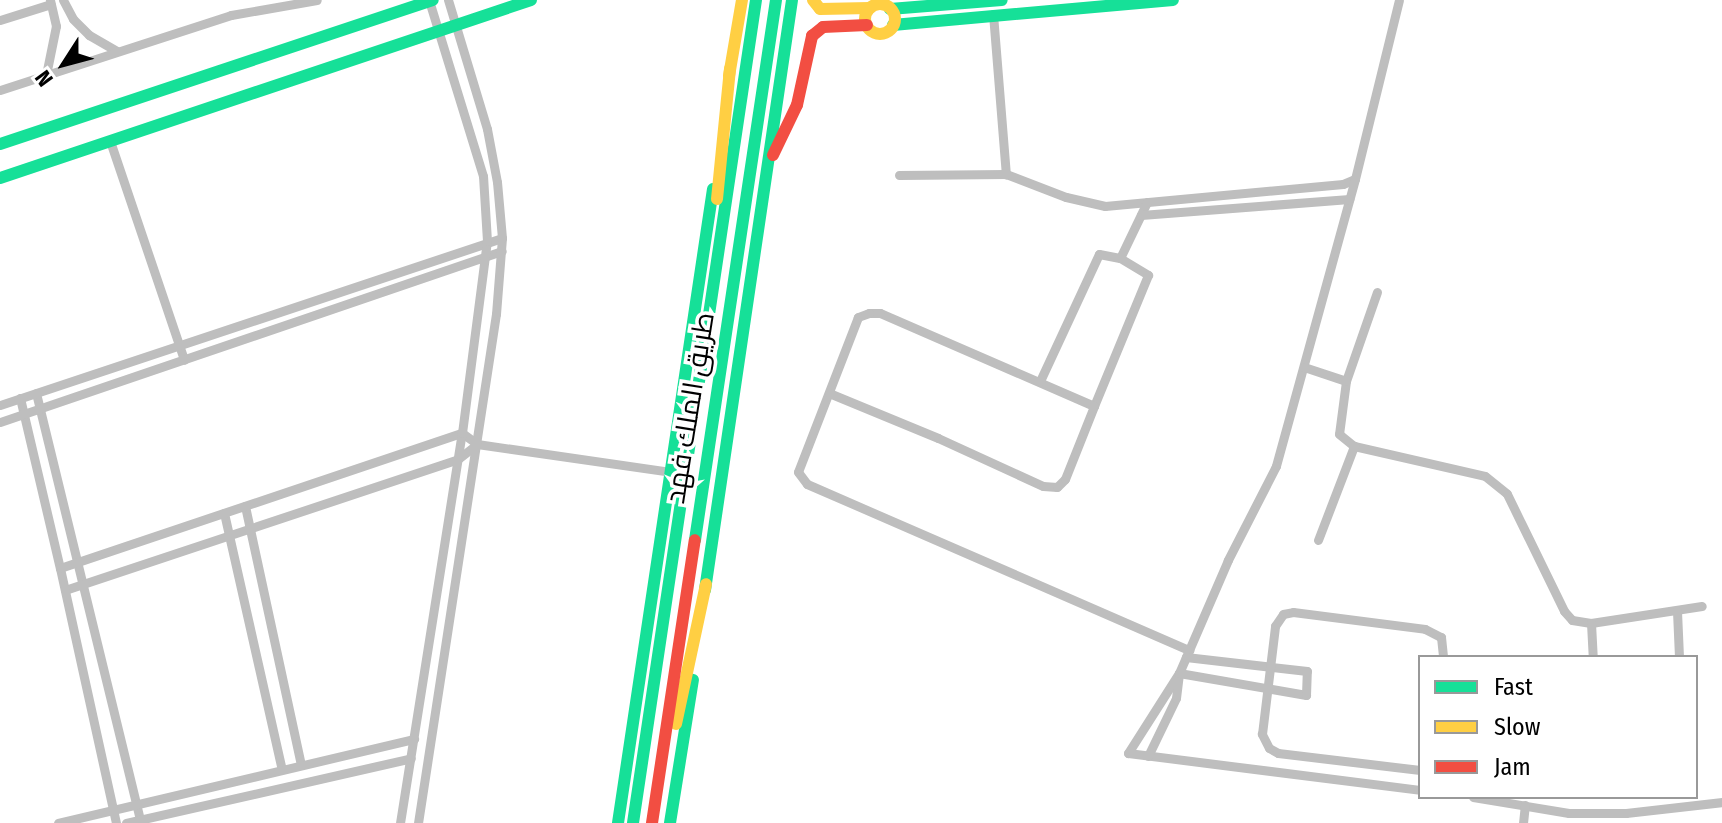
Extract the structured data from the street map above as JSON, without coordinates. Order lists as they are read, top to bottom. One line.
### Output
{"streets":{"main road":["طريق الملك فهد"]},"legend":["Fast","Slow","Jam"],"north":"bottom left"}
